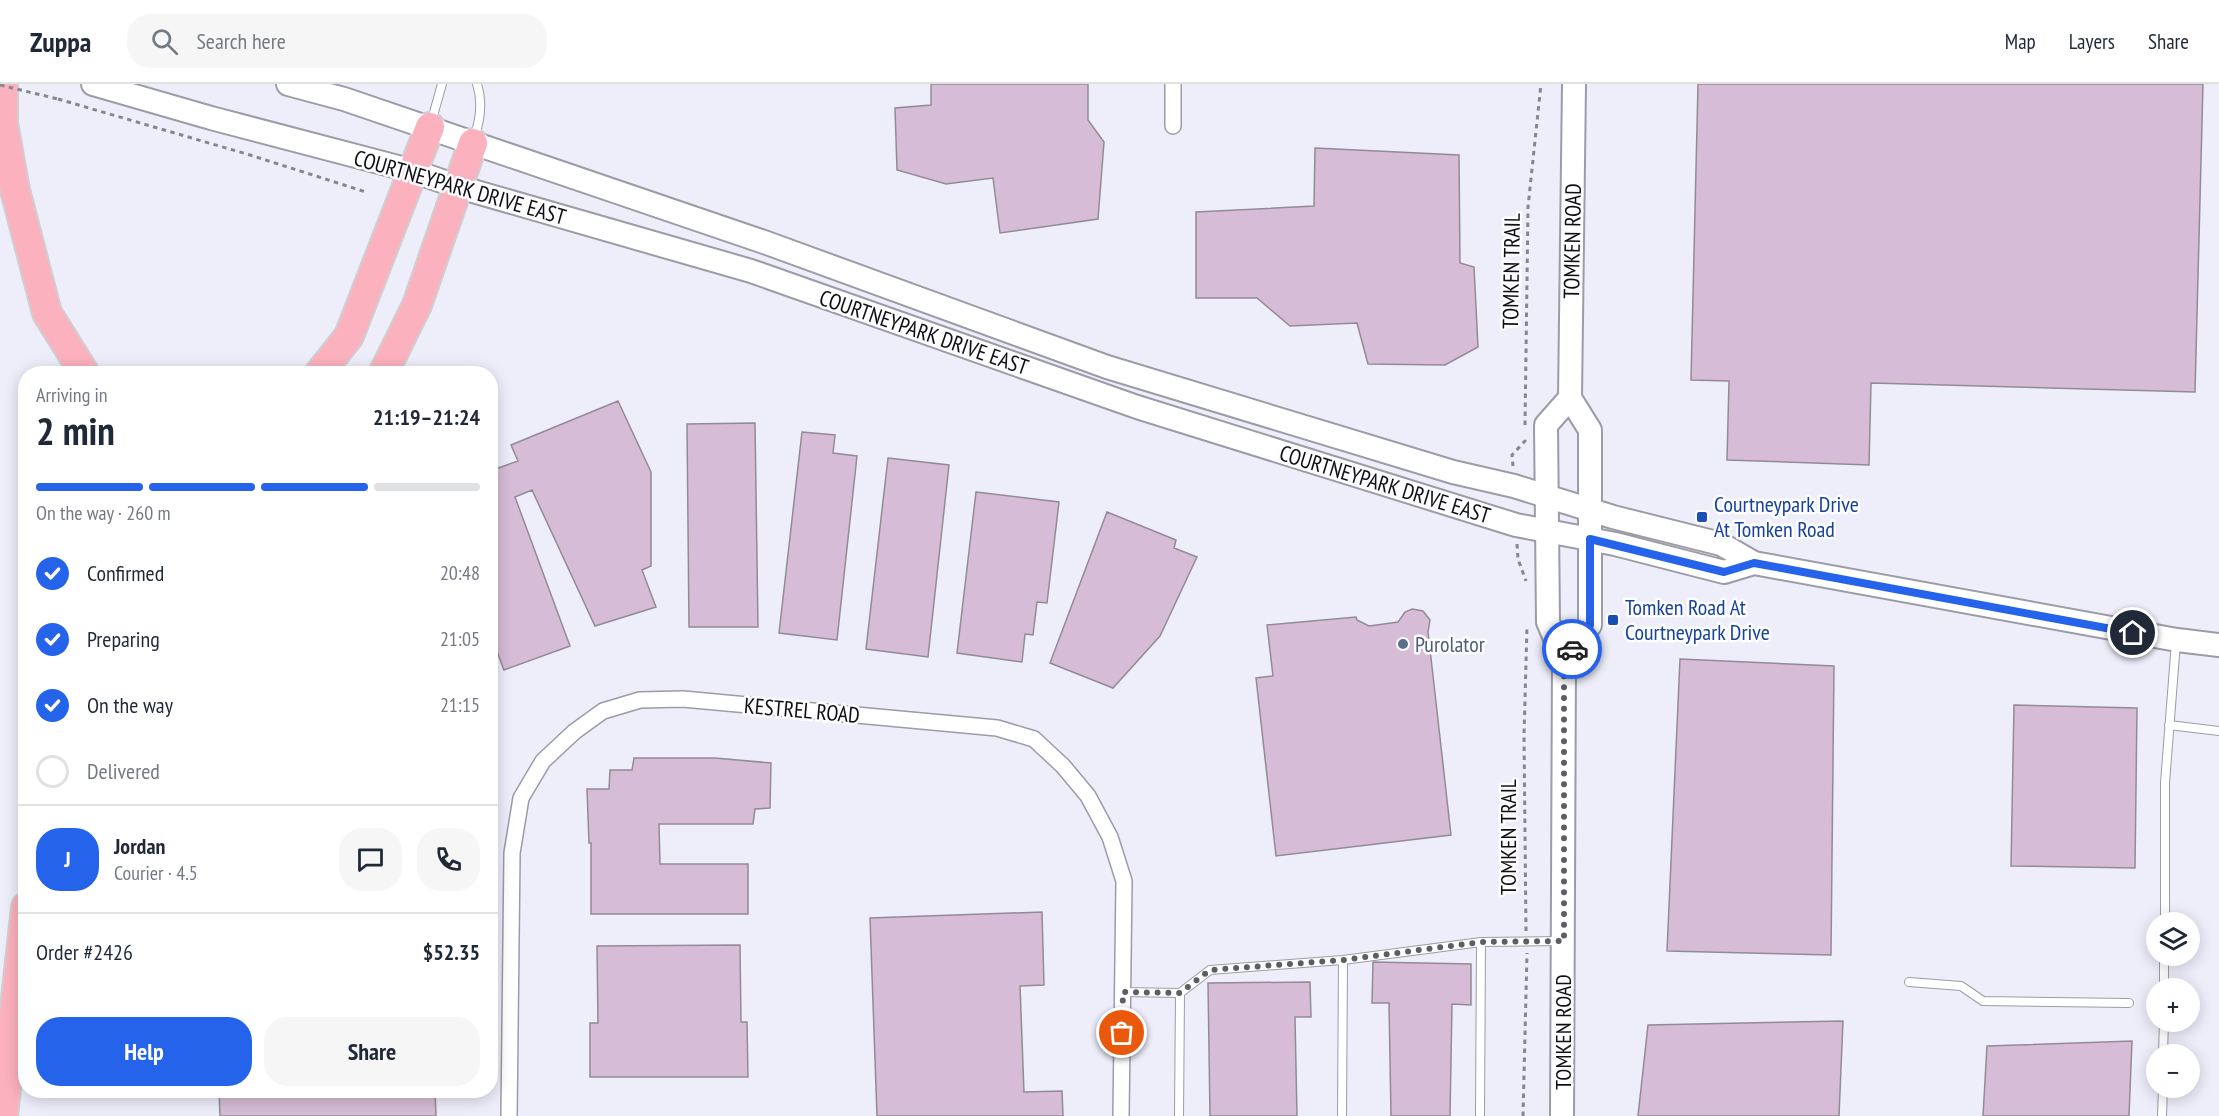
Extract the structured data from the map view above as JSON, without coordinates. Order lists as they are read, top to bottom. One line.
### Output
{"streets":{"main road":["COURTNEYPARK DRIVE EAST","TOMKEN ROAD"],"street":["KESTREL ROAD"],"path":["TOMKEN TRAIL"]},"crossings":[["COURTNEYPARK DRIVE EAST","TOMKEN ROAD"]],"places":{"transit":["Courtneypark Drive At Tomken Road","Tomken Road At Courtneypark Drive"],"other":["Purolator"]},"page":{"header":"Zuppa","search":"Search here","nav":["Map","Layers","Share"],"heading":["2 min","Arriving in","21:19–21:24"],"panel":["Jordan","Courier · 4.5","Order #2426","$52.35"],"bar":"On the way · 260 m","list":[["Confirmed","20:48"],["Preparing","21:05"],["On the way","21:15"],"Delivered"],"round":"J","map_buttons":["+","−"],"buttons":["Help","Share"]}}
